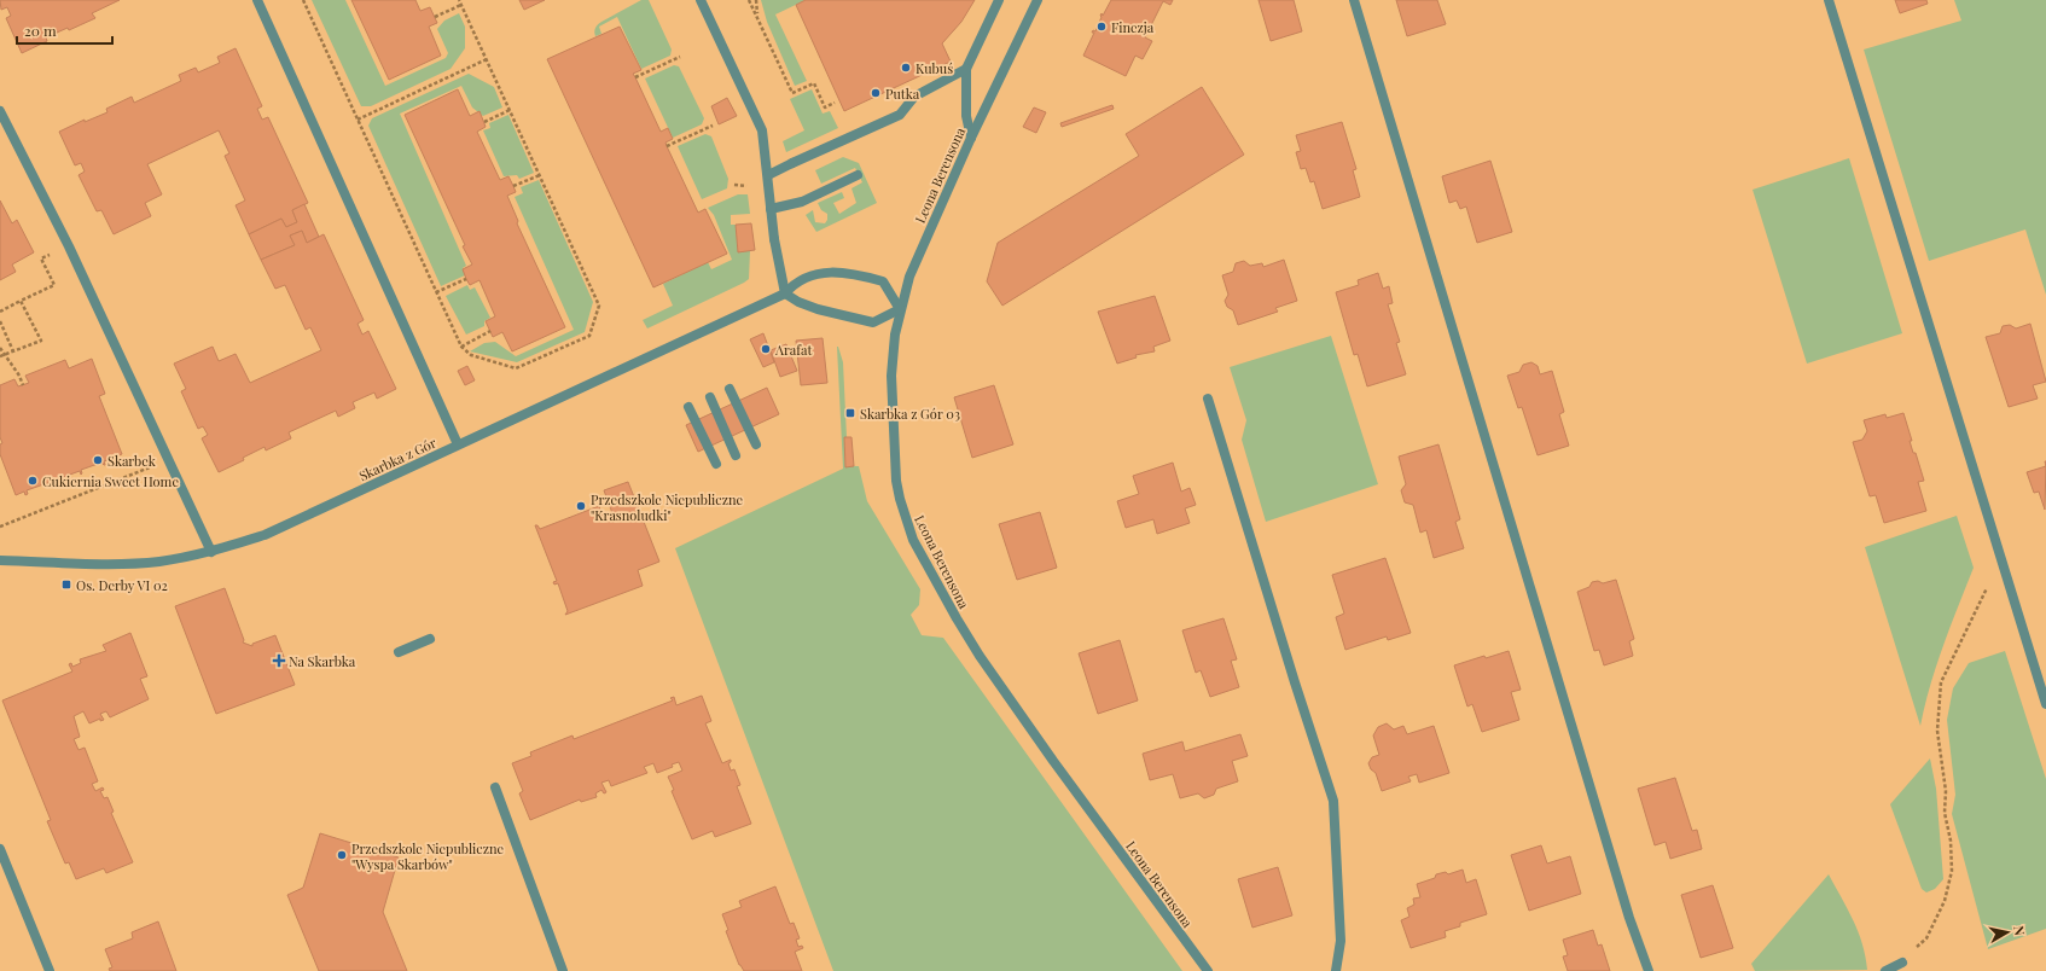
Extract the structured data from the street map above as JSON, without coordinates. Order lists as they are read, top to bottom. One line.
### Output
{"streets":{"street":["Leona Berensona","Skarbka z Gór"]},"crossings":[["Leona Berensona","Skarbka z Gór"]],"places":{"other":["Finezja","Kubuś","Putka","Arafat","Skarbek","Cukiernia Sweet Home","Przedszkole Niepubliczne \"Krasnoludki\"","Przedszkole Niepubliczne \"Wyspa Skarbów\""],"transit":["Skarbka z Gór 03","Os. Derby VI 02"],"health":["Na Skarbka"]},"scale_bar":"20 m","north":"right"}
